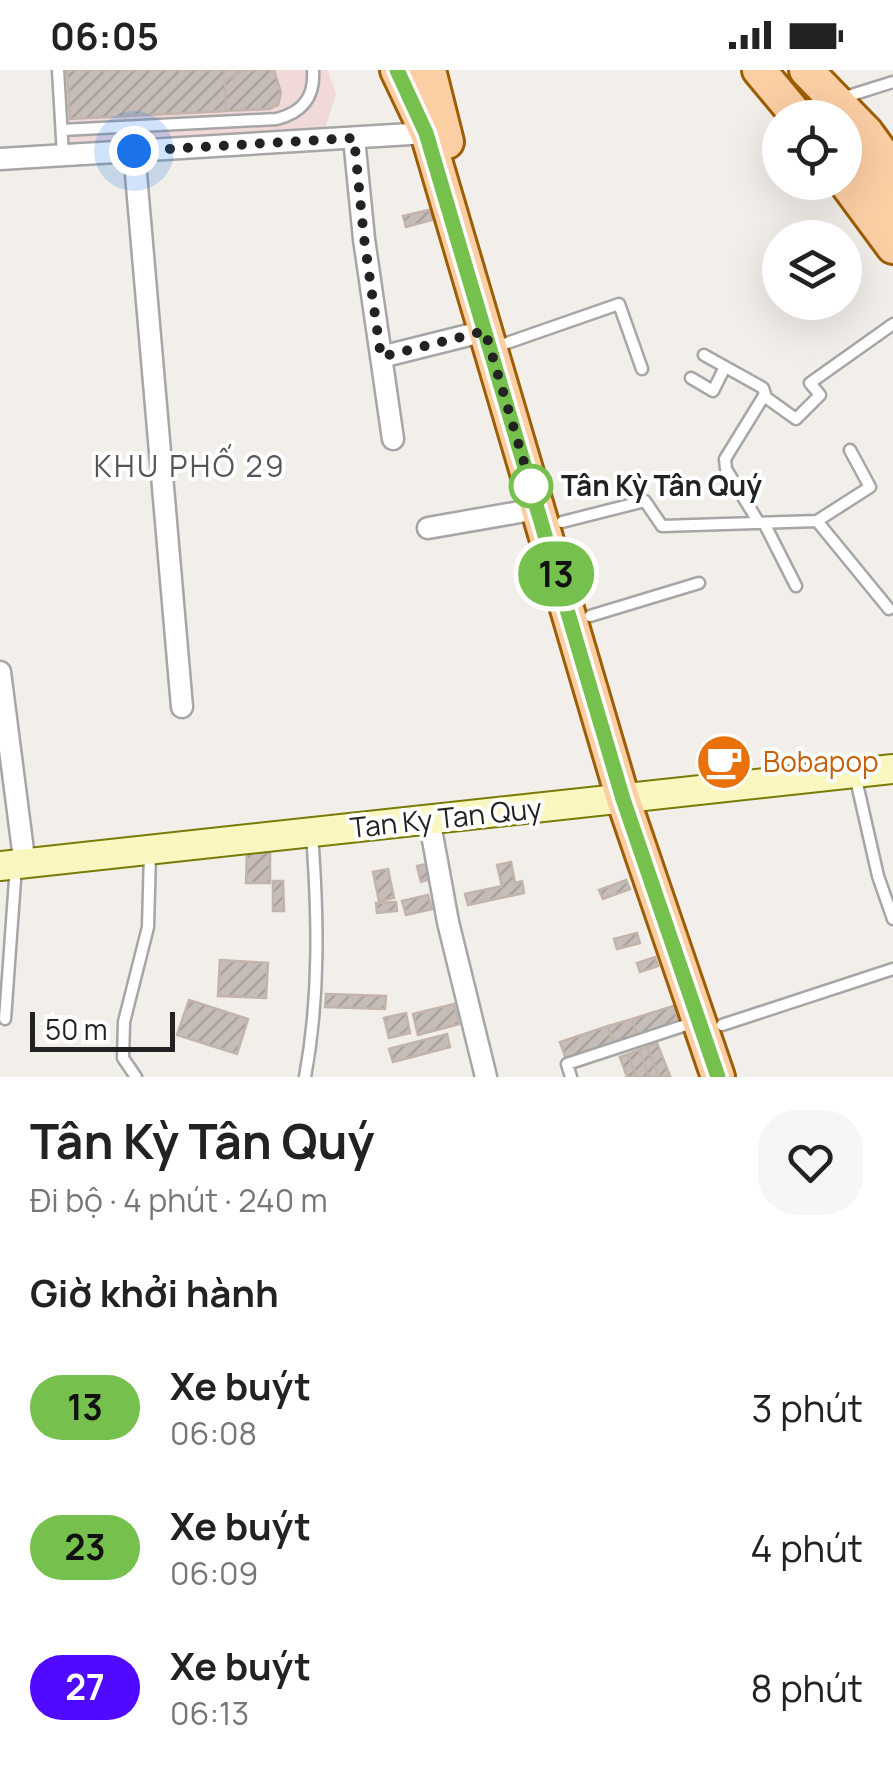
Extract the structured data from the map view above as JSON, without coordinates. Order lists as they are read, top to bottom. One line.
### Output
{"streets":{"main road":["Tan Ky Tan Quy"]},"districts":["KHU PHỐ 29"],"places":{"other":["Tân Kỳ Tân Quý"],"cafe":["Bobapop"]},"lines":["bus line 13"],"scale_bar":"50 m","page":{"status":"06:05","on_map":"13","scale":"50 m","heading":[["Tân Kỳ Tân Quý","Đi bộ · 4 phút · 240 m"],"Giờ khởi hành"],"list":[{"mark":"13","name":"Xe buýt","note":"06:08","value":"3 phút"},{"mark":"23","name":"Xe buýt","note":"06:09","value":"4 phút"},{"mark":"27","name":"Xe buýt","note":"06:13","value":"8 phút"}]}}
